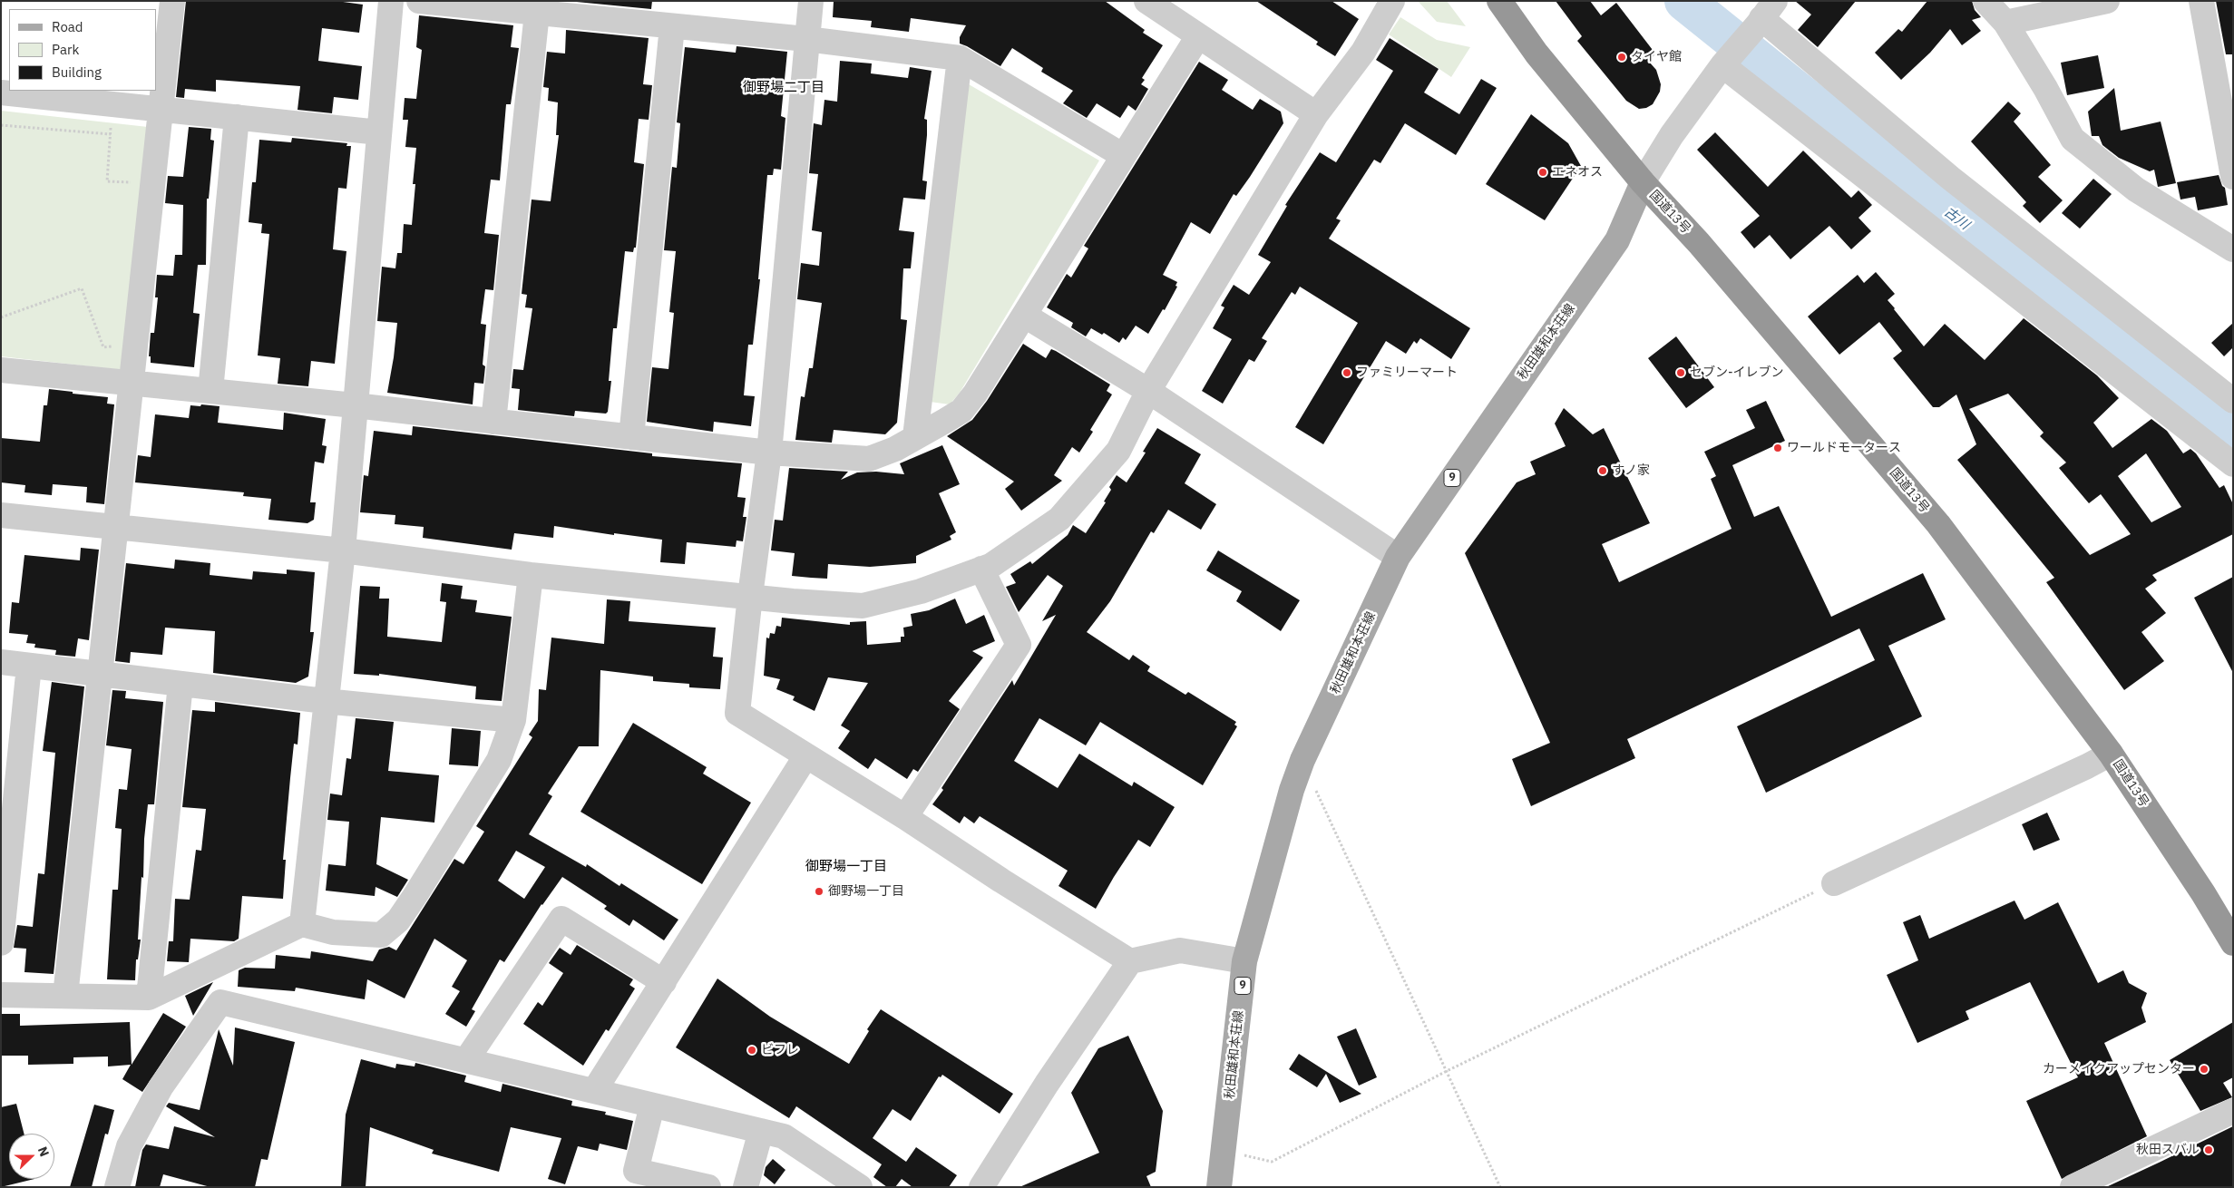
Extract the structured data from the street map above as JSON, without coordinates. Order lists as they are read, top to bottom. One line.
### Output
{"streets":{"highway":["国道13号"],"main road":["秋田雄和本荘線","9"]},"crossings":[["国道13号","秋田雄和本荘線"]],"districts":["御野場二丁目","御野場一丁目"],"water":["古川"],"places":["タイヤ館","エネオス","ファミリーマート","セブン-イレブン","ワールドモータース","すノ家","御野場一丁目","ビフレ","カーメイクアップセンター","秋田スバル"],"legend":["Road","Park","Building"],"north":"right"}
